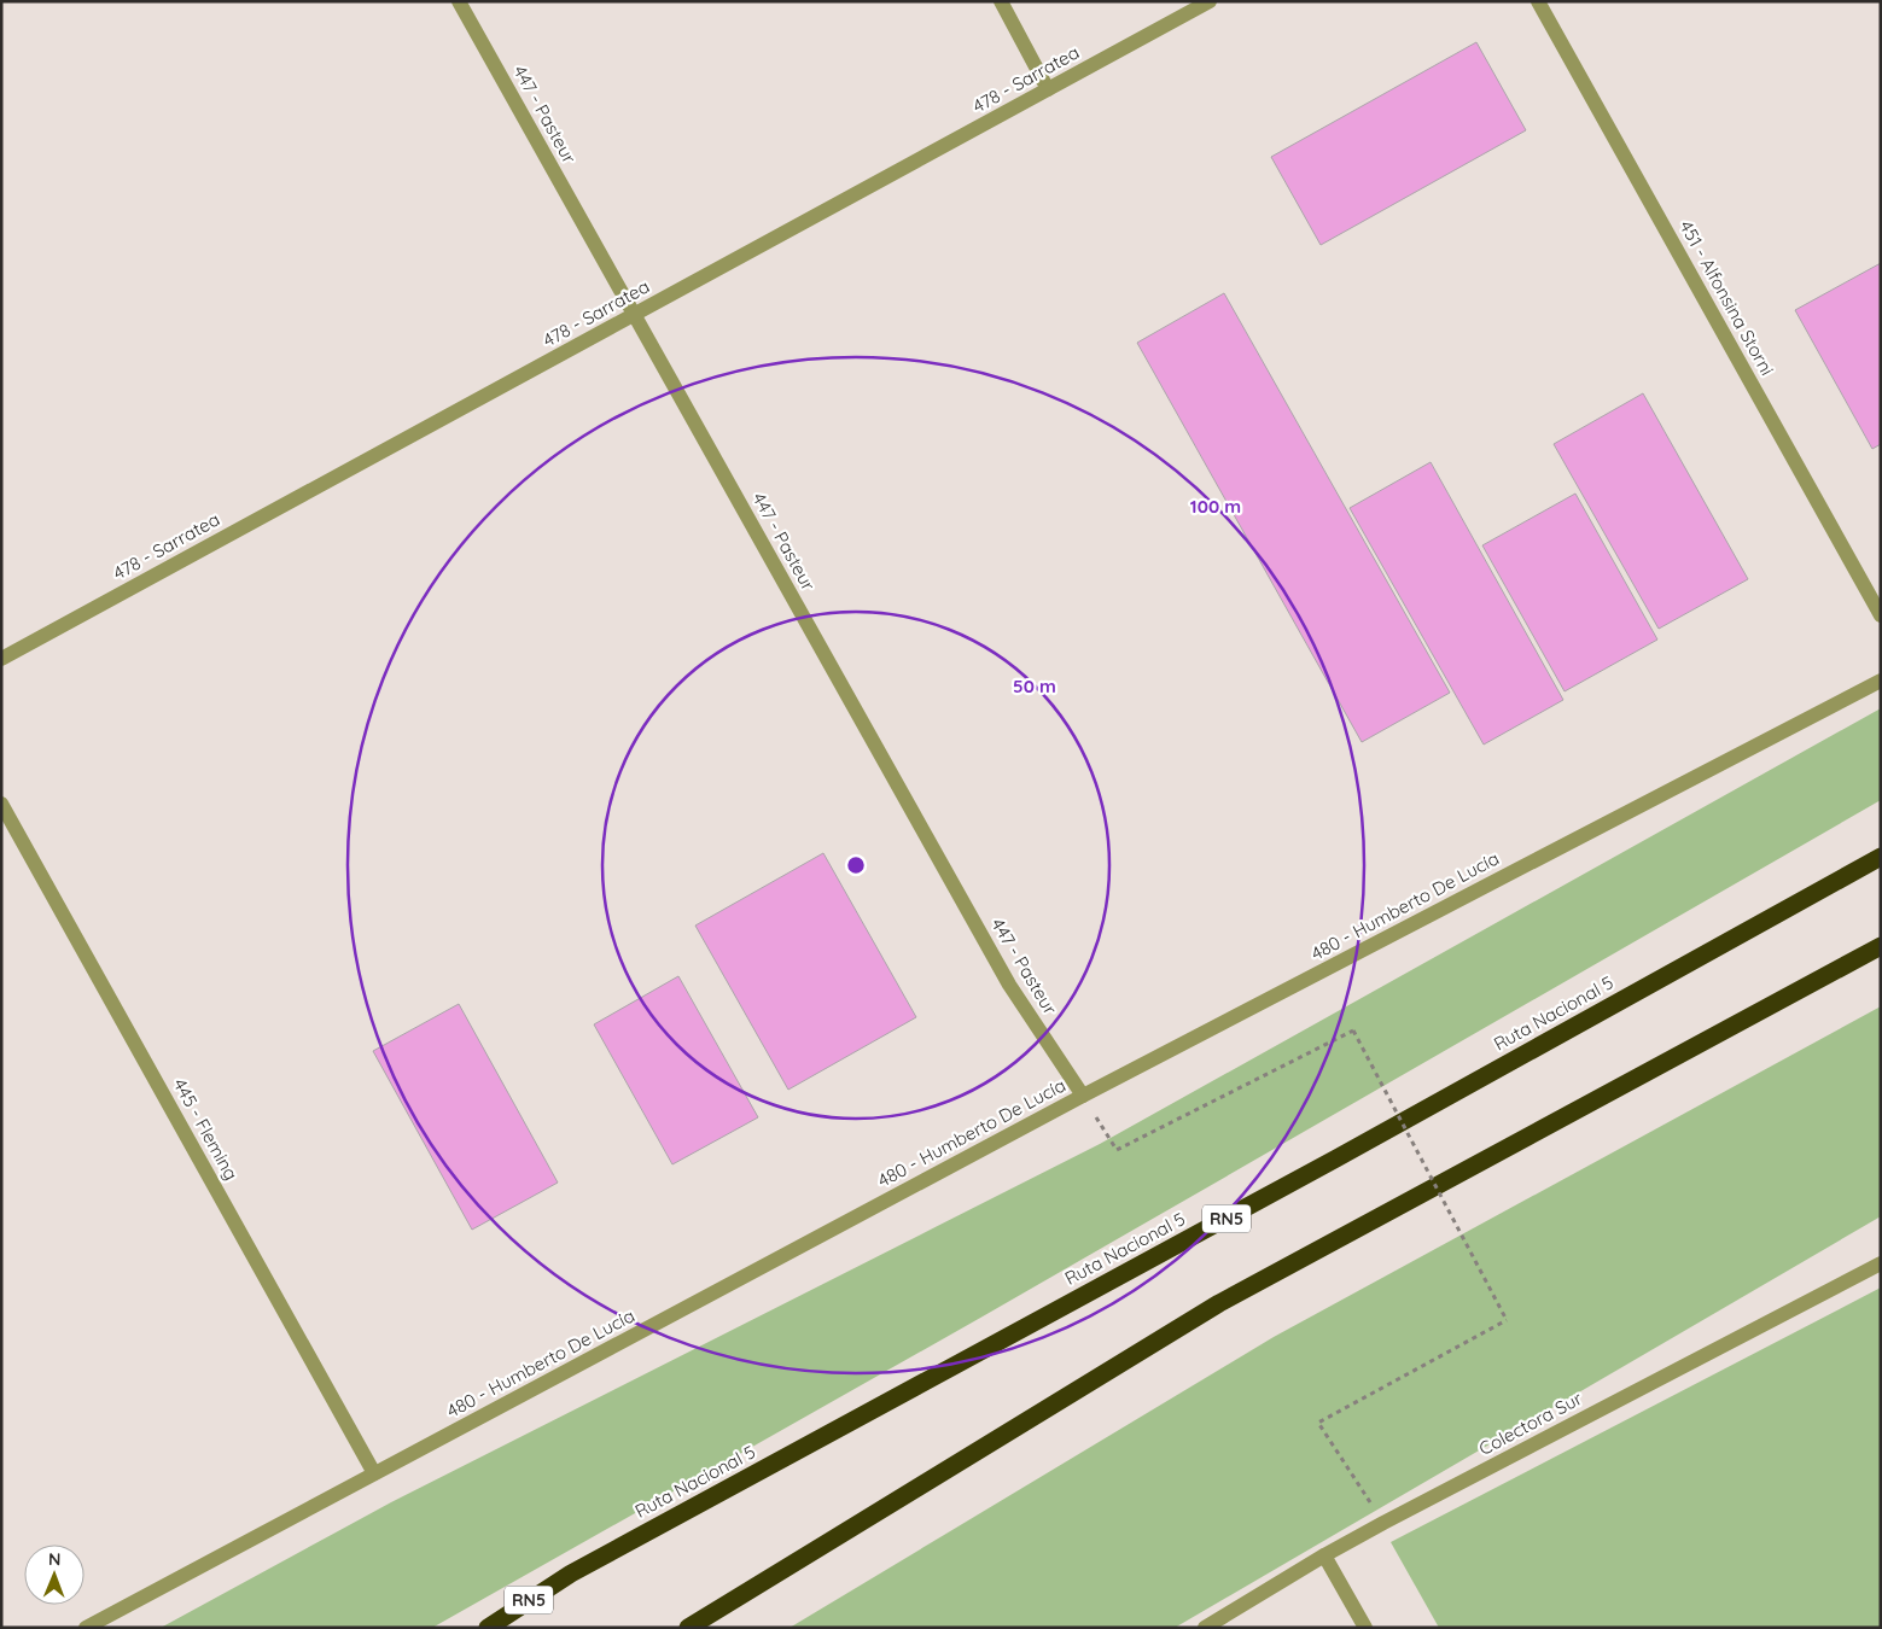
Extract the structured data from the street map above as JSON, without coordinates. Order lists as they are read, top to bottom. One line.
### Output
{"streets":{"highway":["Ruta Nacional 5","RN5"],"street":["478 - Sarratea","447 - Pasteur","451 - Alfonsina Storni","480 - Humberto De Lucía","445 - Fleming","Colectora Sur"]},"crossings":[["478 - Sarratea","447 - Pasteur"],["447 - Pasteur","480 - Humberto De Lucía"],["480 - Humberto De Lucía","445 - Fleming"]],"north":"top","rings":["100 m","50 m"]}
